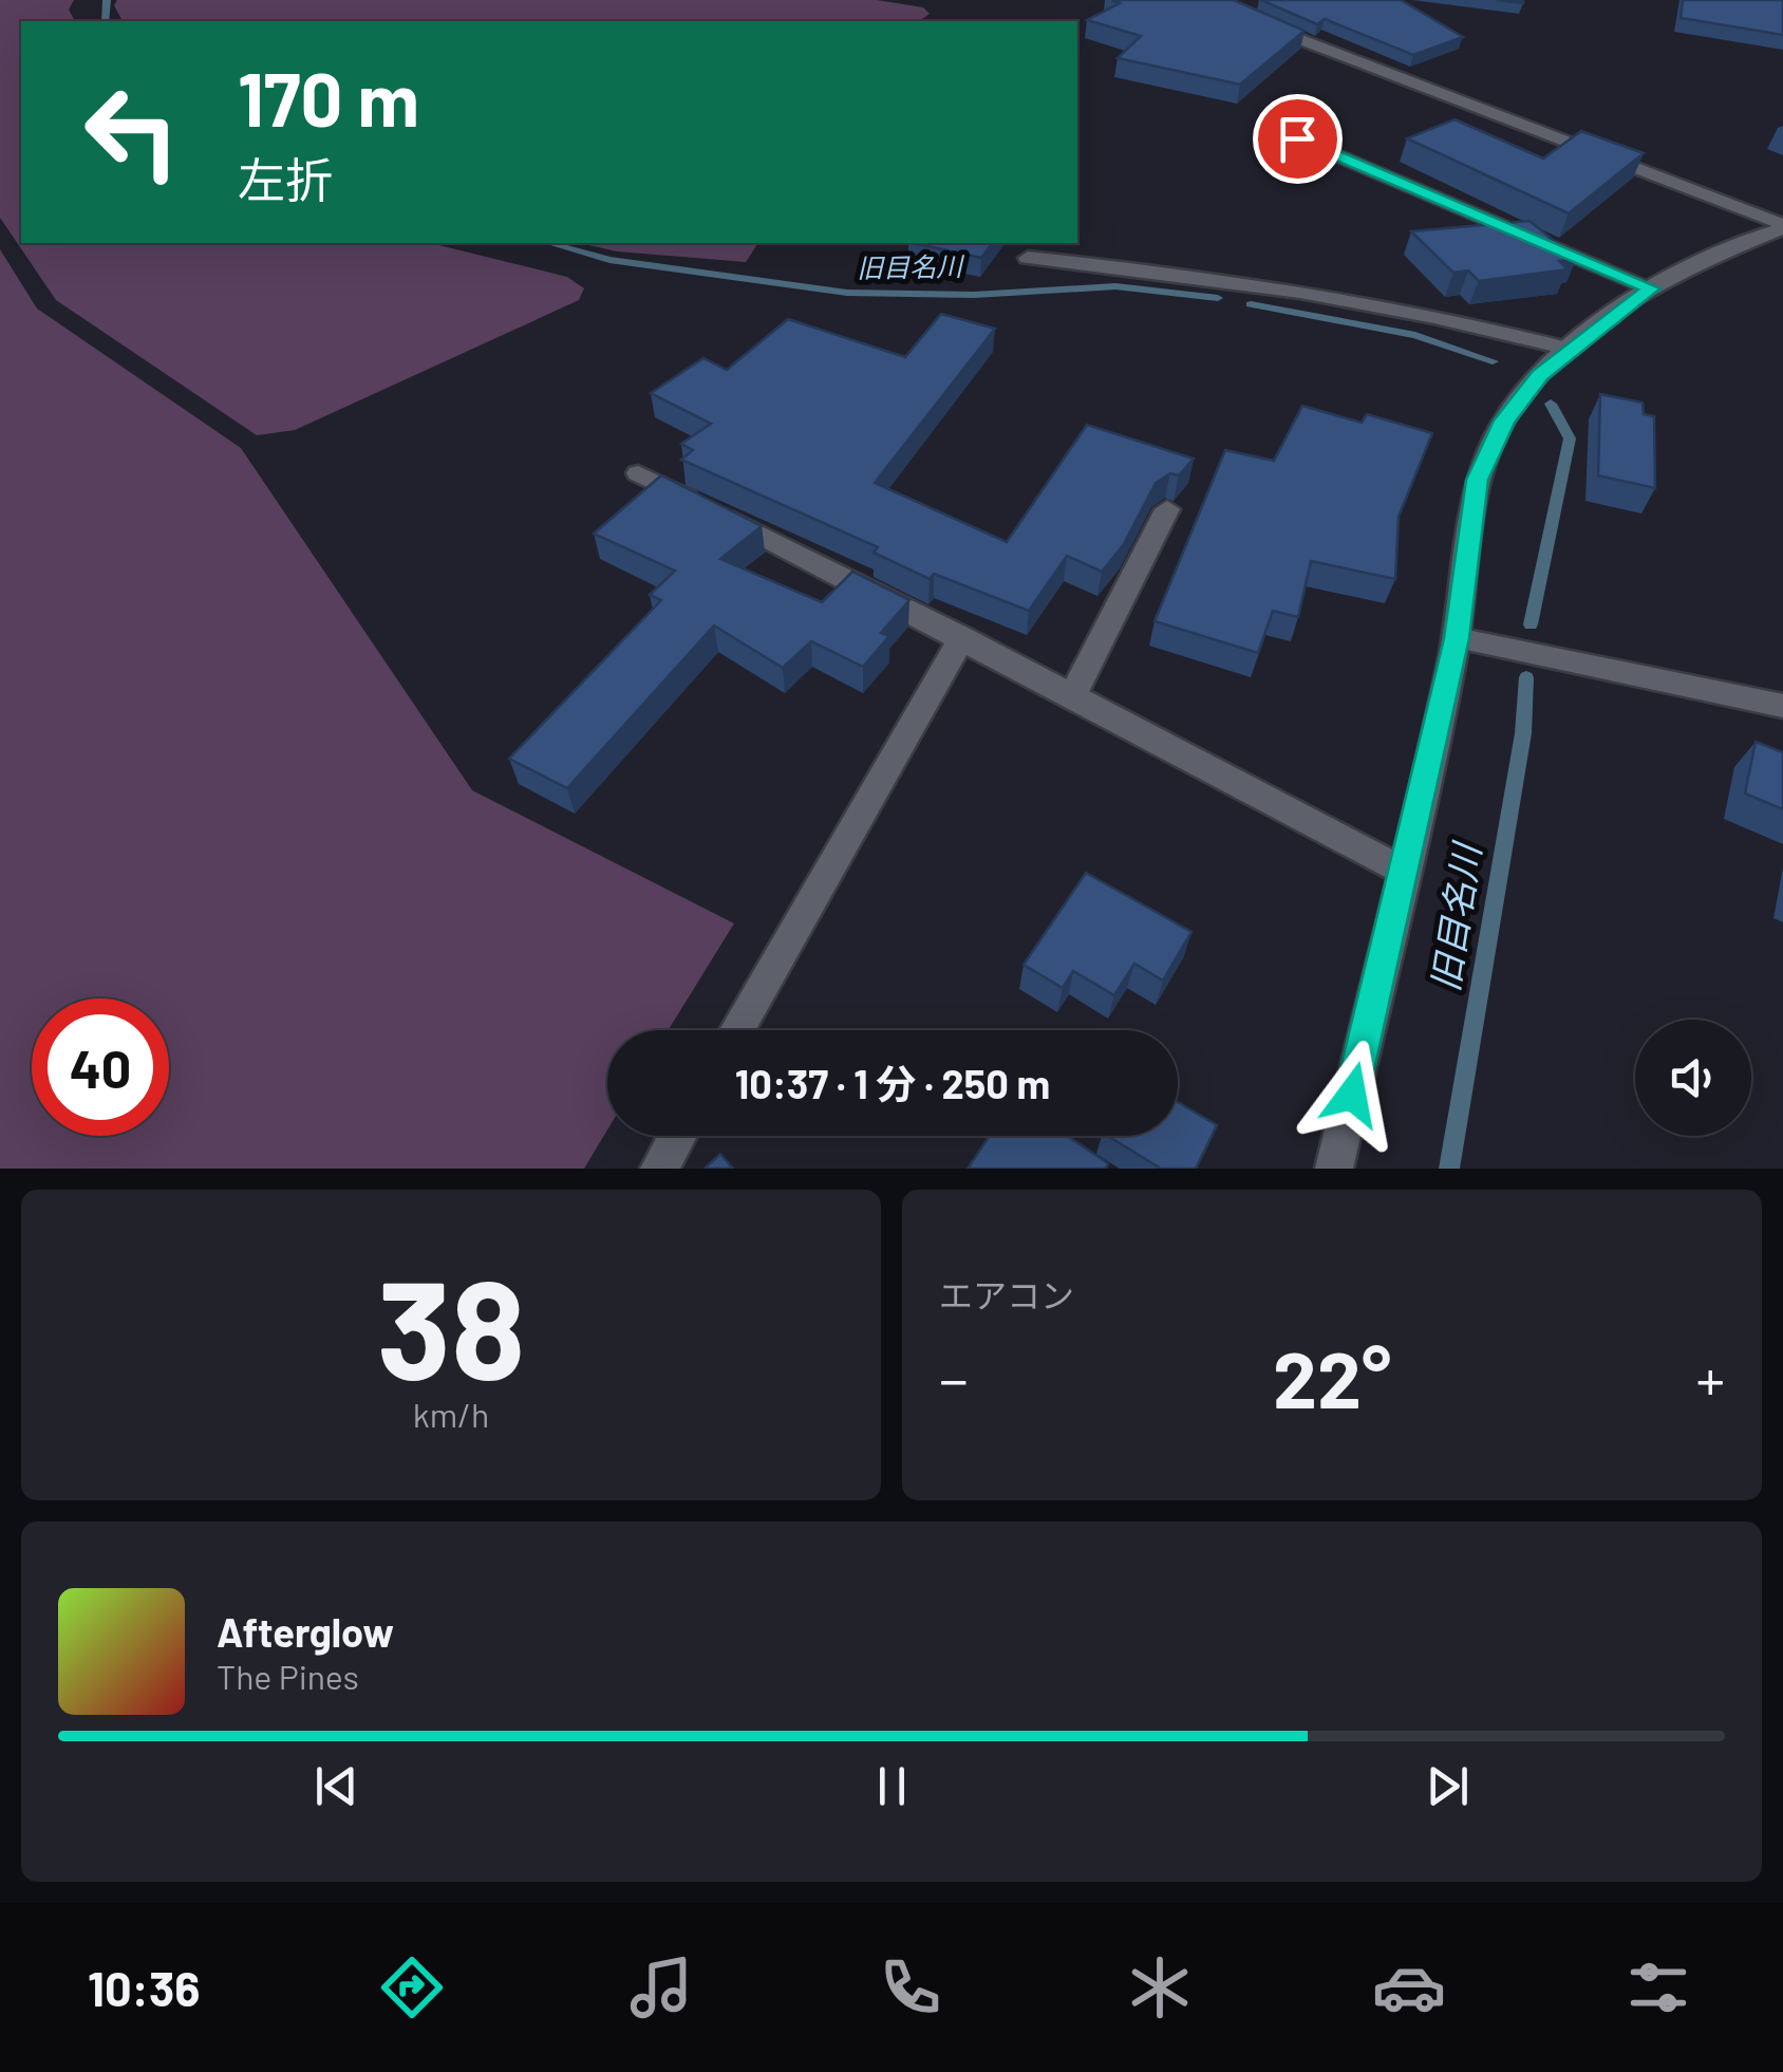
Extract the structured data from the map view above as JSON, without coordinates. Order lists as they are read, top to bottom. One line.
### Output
{"water":["旧目名川"],"page":{"turn":["170 m","左折"],"limit":"40","trip":"10:37 · 1 分 · 250 m","tile":[["38","km/h"],"エアコン"],"heat":["−","22°","+"],"song":["Afterglow","The Pines"],"tabs":"10:36"}}
